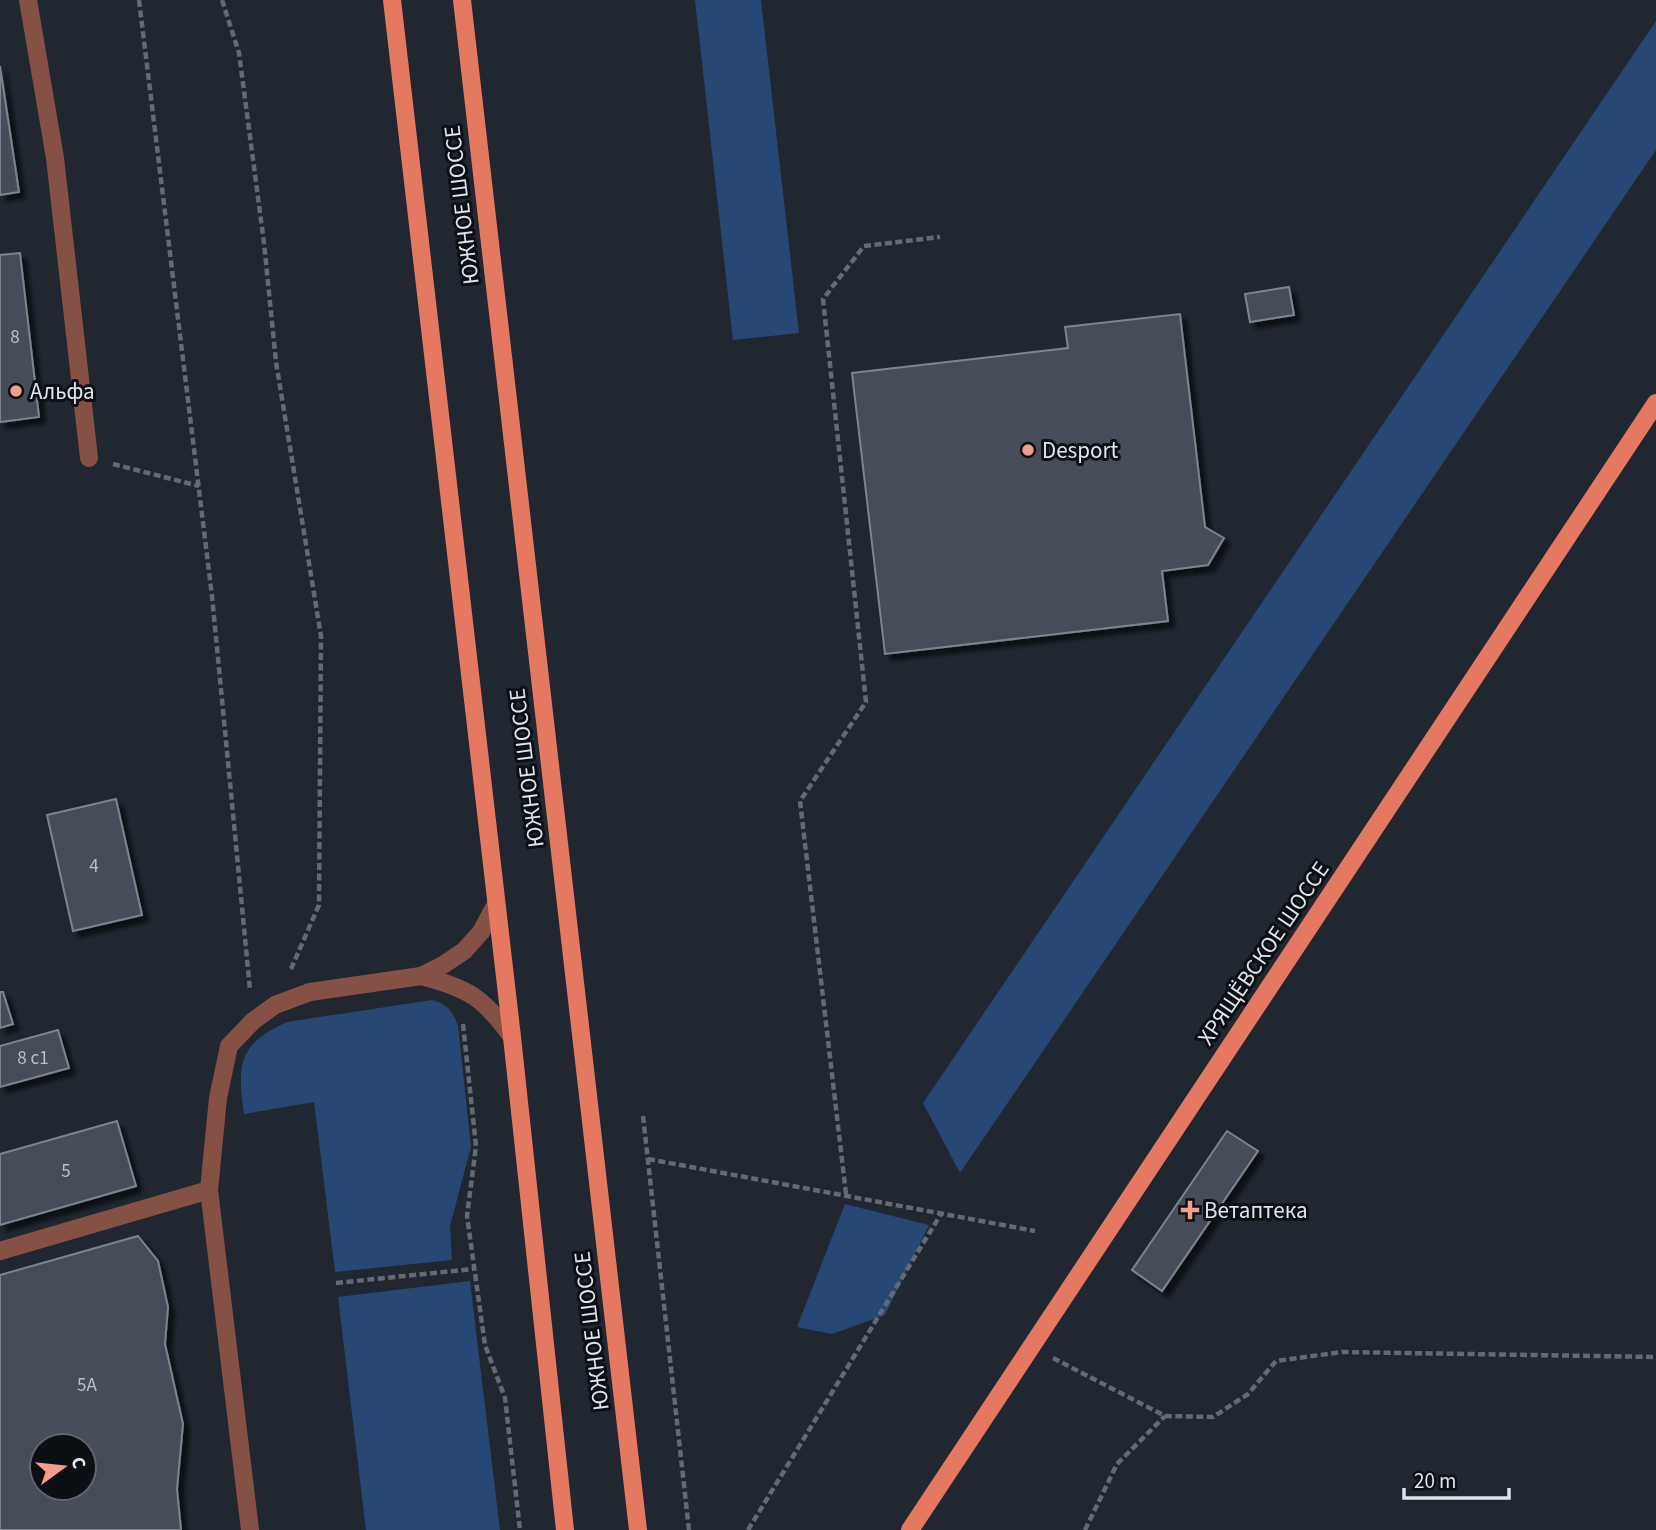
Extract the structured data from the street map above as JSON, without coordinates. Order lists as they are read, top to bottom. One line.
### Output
{"streets":{"main road":["ЮЖНОЕ ШОССЕ","ХРЯЩЁВСКОЕ ШОССЕ"]},"places":{"other":["Альфа","Desport"],"health":["Ветаптека"]},"house_numbers":["8","4","8 с1","5","5А"],"scale_bar":"20 m","north":"right"}
